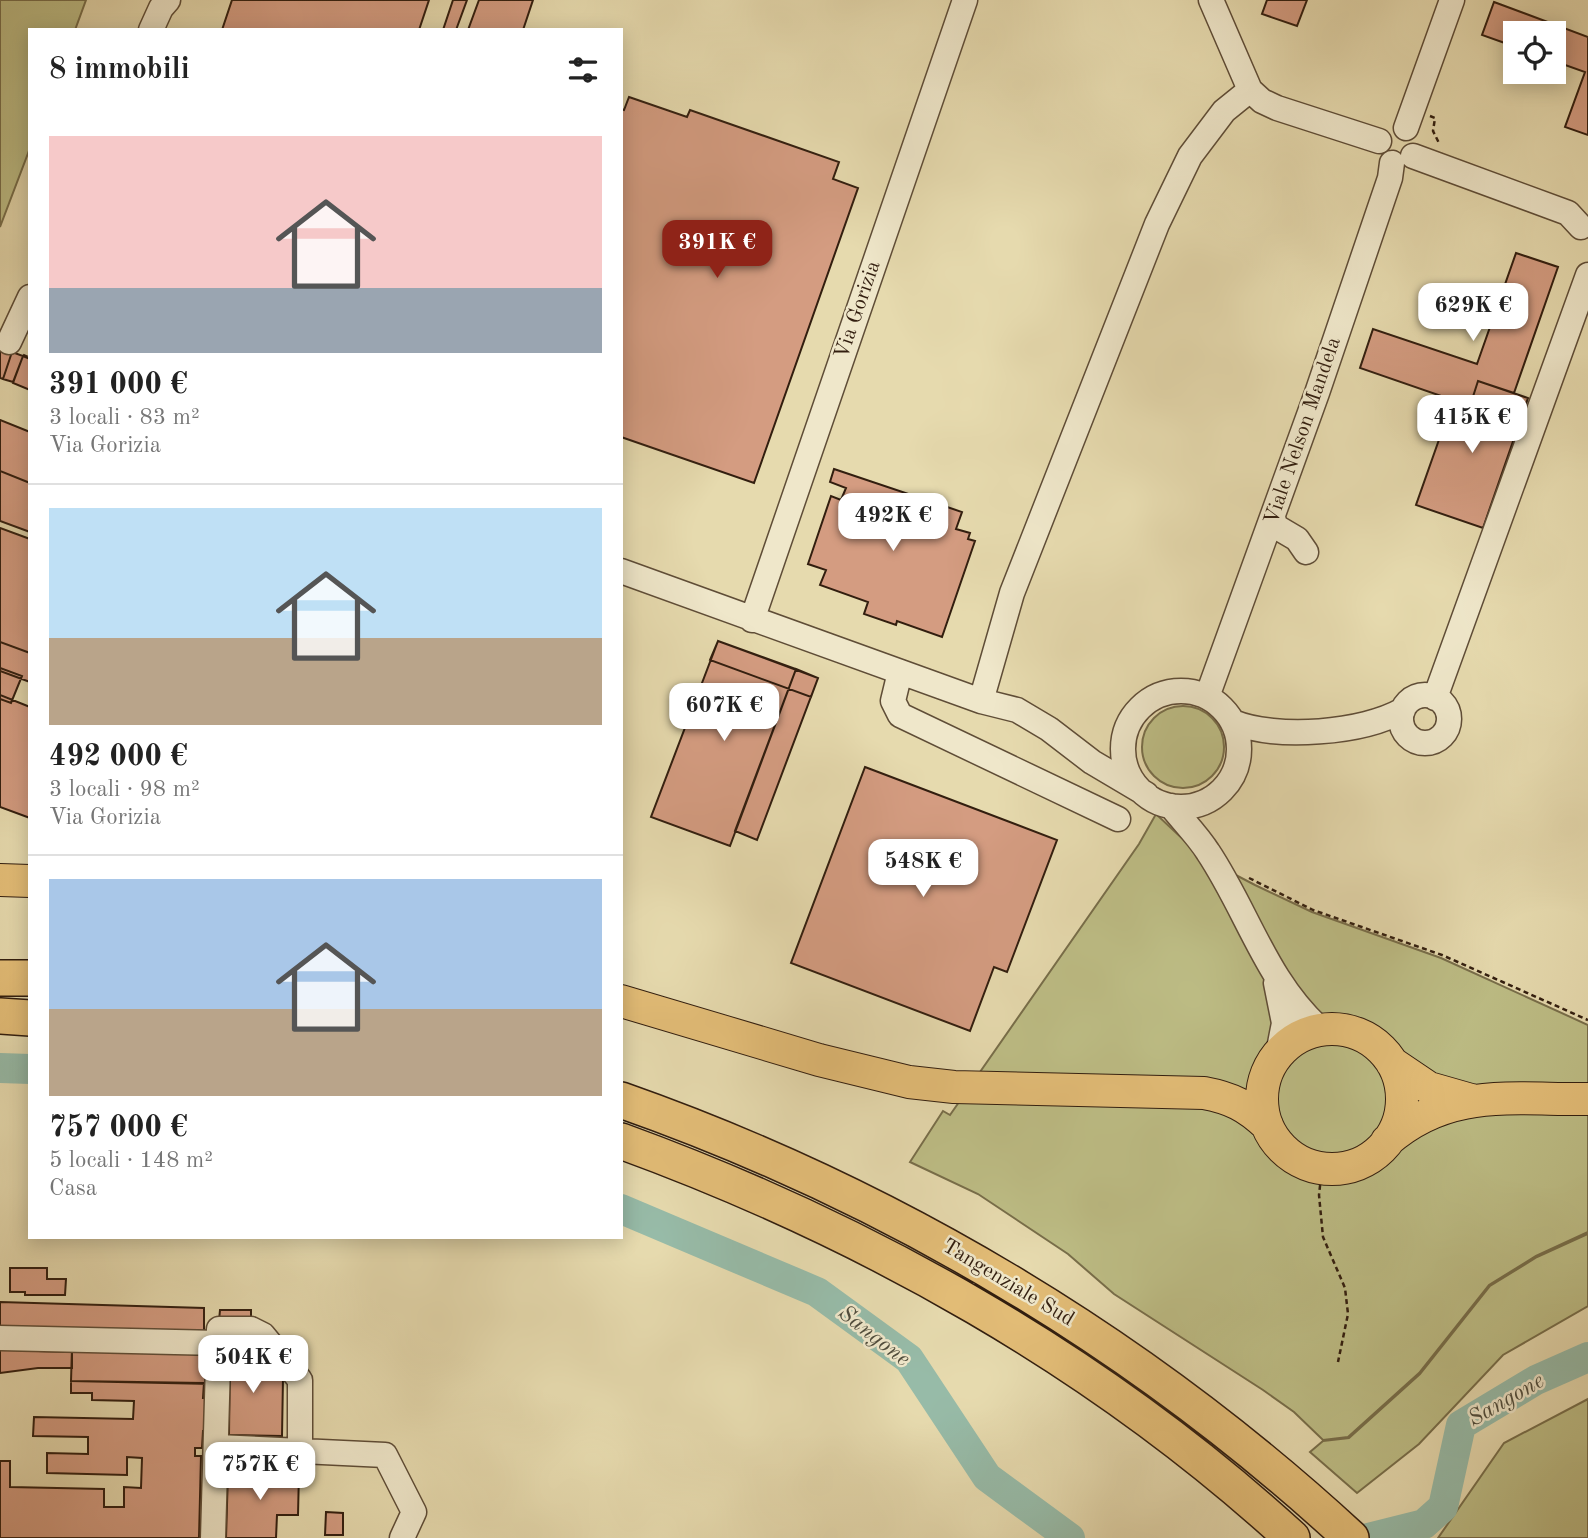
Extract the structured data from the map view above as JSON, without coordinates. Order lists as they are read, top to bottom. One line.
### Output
{"streets":{"highway":["Tangenziale Sud"],"street":["Via Gorizia","Viale Nelson Mandela"]},"water":["Sangone"],"page":{"heading":"8 immobili","list":[{"name":"391 000 €","note":"3 locali · 83 m² · Via Gorizia"},{"name":"492 000 €","note":"3 locali · 98 m² · Via Gorizia"},{"name":"757 000 €","note":"5 locali · 148 m² · Casa"}],"price":["391K €","629K €","415K €","492K €","607K €","548K €","504K €","757K €"]}}
